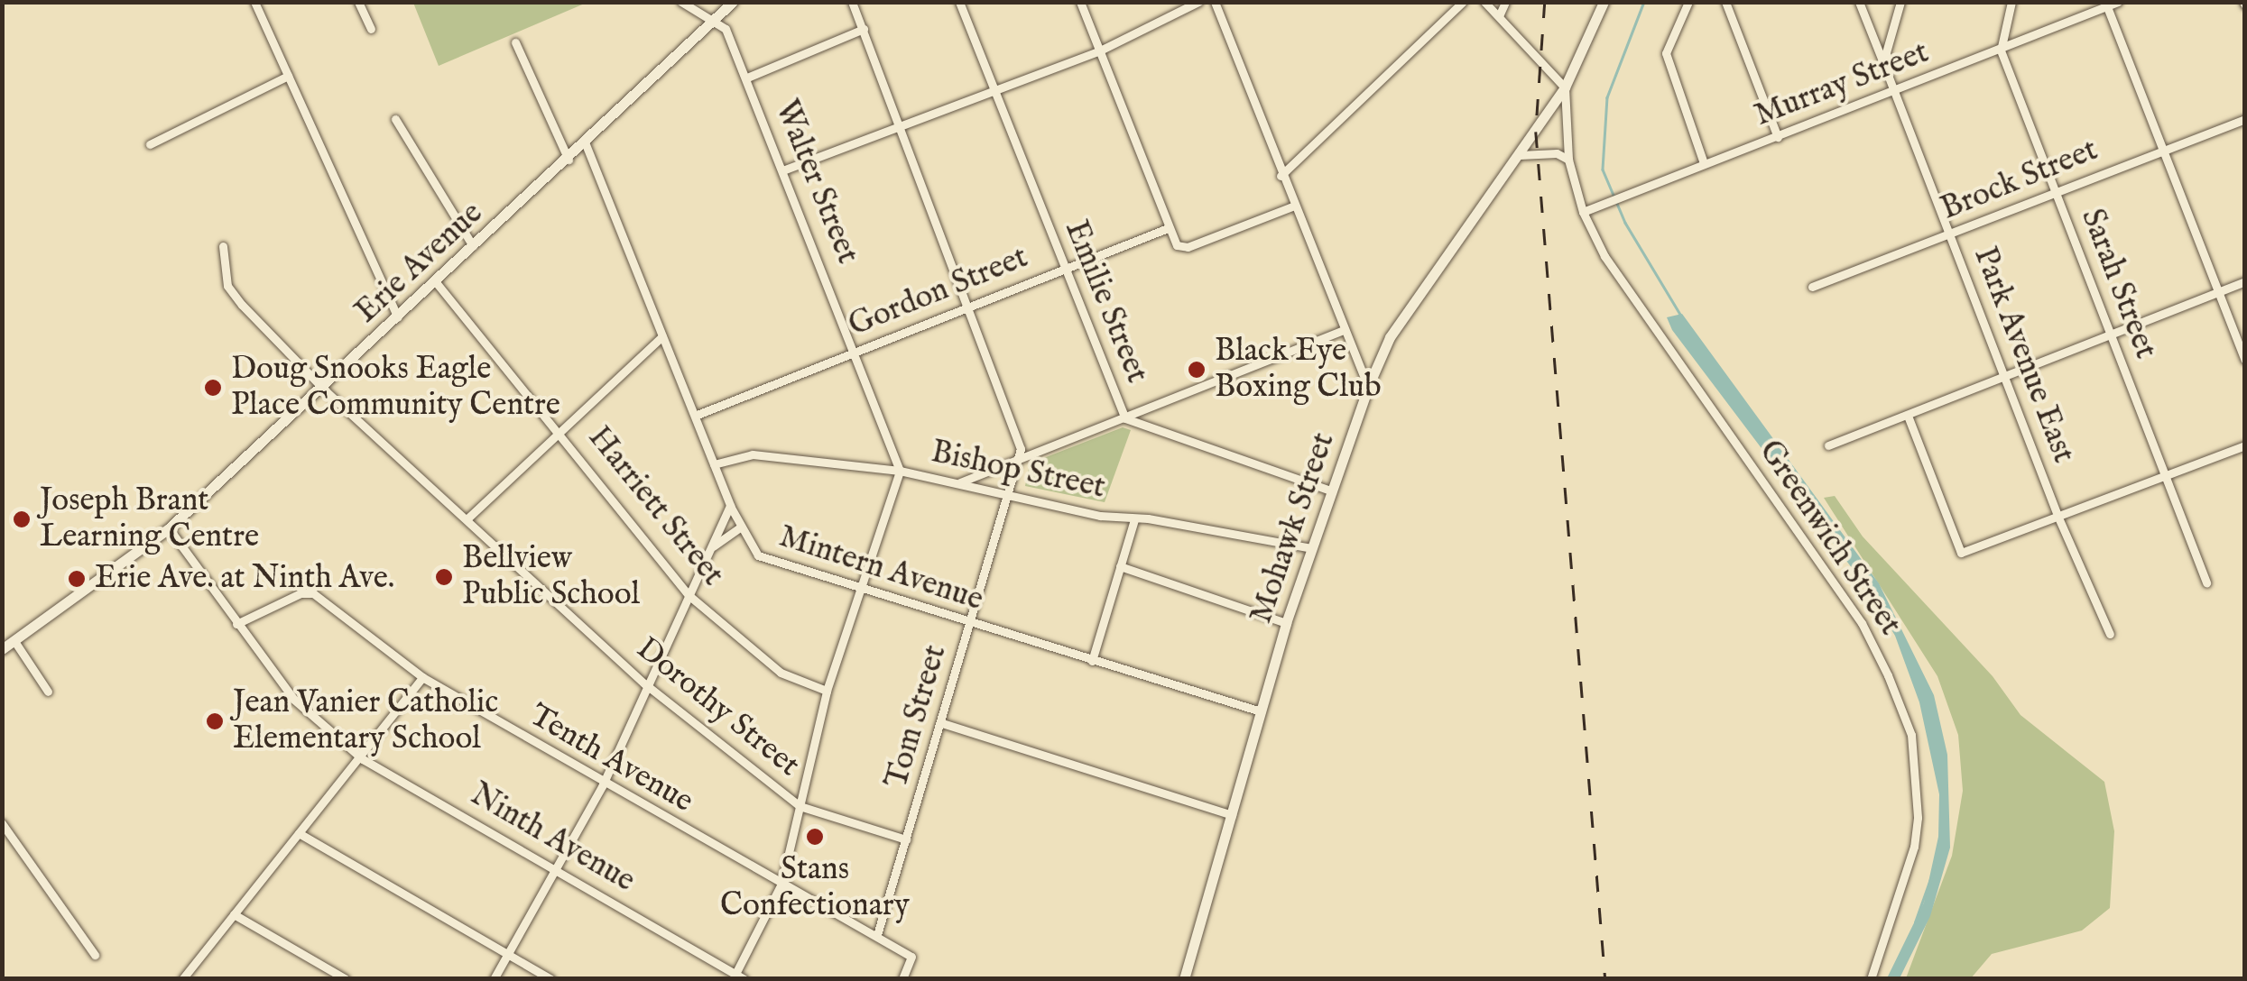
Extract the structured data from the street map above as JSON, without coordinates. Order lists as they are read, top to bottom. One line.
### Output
{"streets":{"street":["Murray Street","Brock Street","Walter Street","Erie Avenue","Sarah Street","Gordon Street","Emilie Street","Park Avenue East","Bishop Street","Harriett Street","Mohawk Street","Greenwich Street","Mintern Avenue","Dorothy Street","Tom Street","Tenth Avenue","Ninth Avenue"]},"crossings":[["Murray Street","Sarah Street"],["Murray Street","Park Avenue East"],["Murray Street","Greenwich Street"],["Brock Street","Sarah Street"],["Brock Street","Park Avenue East"],["Walter Street","Erie Avenue"],["Walter Street","Gordon Street"],["Walter Street","Bishop Street"],["Erie Avenue","Harriett Street"],["Erie Avenue","Mintern Avenue"],["Erie Avenue","Dorothy Street"],["Erie Avenue","Ninth Avenue"],["Gordon Street","Emilie Street"],["Gordon Street","Mintern Avenue"],["Emilie Street","Mohawk Street"],["Bishop Street","Mohawk Street"],["Bishop Street","Mintern Avenue"],["Bishop Street","Tom Street"],["Mohawk Street","Greenwich Street"],["Mohawk Street","Mintern Avenue"],["Mintern Avenue","Tom Street"],["Dorothy Street","Tom Street"],["Tom Street","Tenth Avenue"],["Tenth Avenue","Ninth Avenue"]],"places":["Black Eye Boxing Club","Doug Snooks Eagle Place Community Centre","Joseph Brant Learning Centre","Bellview Public School","Erie Ave. at Ninth Ave.","Jean Vanier Catholic Elementary School","Stans Confectionary"]}
